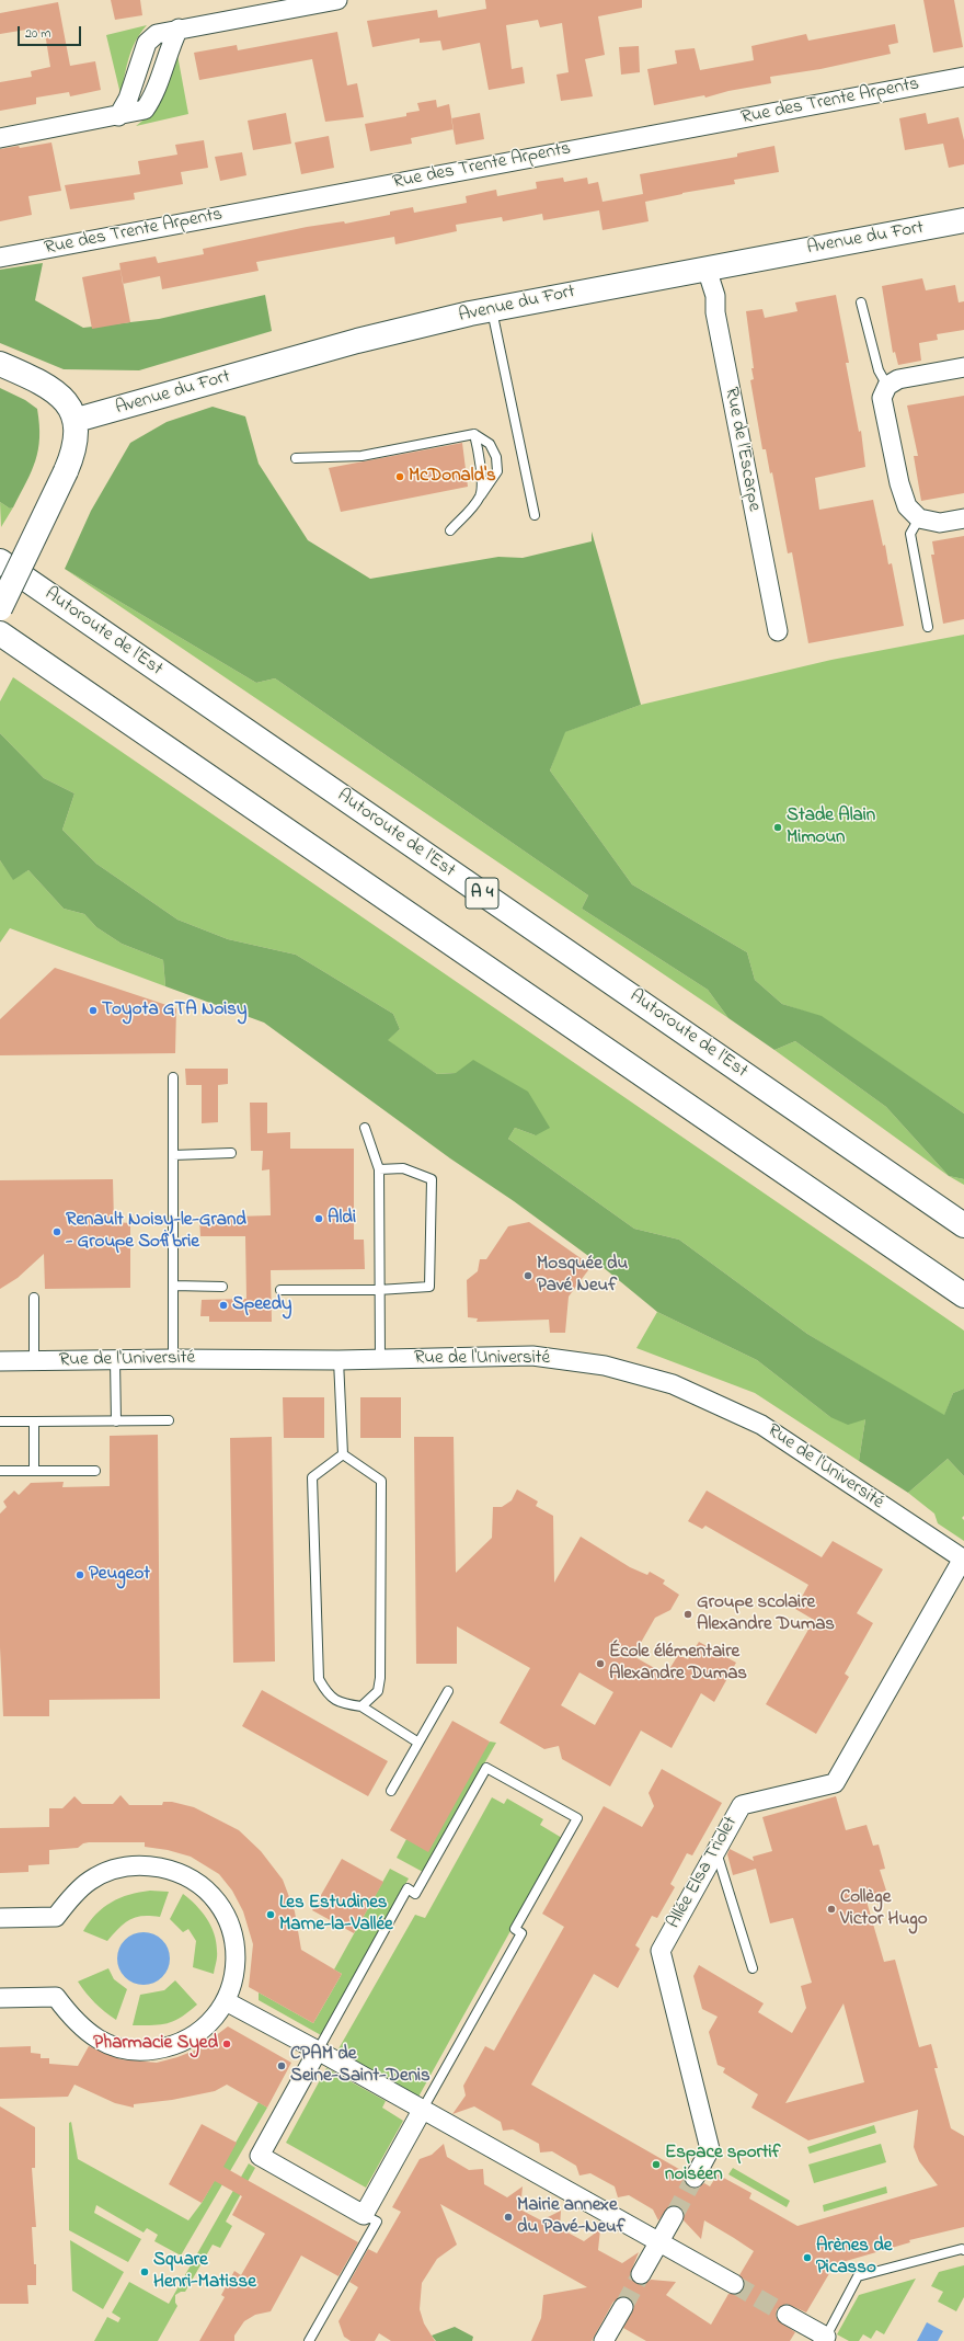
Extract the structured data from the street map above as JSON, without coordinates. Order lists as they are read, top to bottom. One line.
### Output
{"streets":{"main road":["Avenue du Fort","Autoroute de l’Est","A 4"],"street":["Rue des Trente Arpents","Rue de l’Escarpe","Rue de l'Université","Allée Elsa Triolet"]},"crossings":[["Avenue du Fort","Rue de l’Escarpe"],["Rue de l'Université","Allée Elsa Triolet"]],"places":["McDonald's","Stade Alain Mimoun","Toyota GTA Noisy","Aldi","Renault Noisy-le-Grand - Groupe Sofibrie","Mosquée du Pavé Neuf","Speedy","Peugeot","Groupe scolaire Alexandre Dumas","École élémentaire Alexandre Dumas","Collège Victor Hugo","Les Estudines Marne-la-Vallée","Pharmacie Syed","CPAM de Seine-Saint-Denis","Espace sportif noiséen","Mairie annexe du Pavé-Neuf","Arènes de Picasso","Square Henri-Matisse"],"scale_bar":"20 m"}
